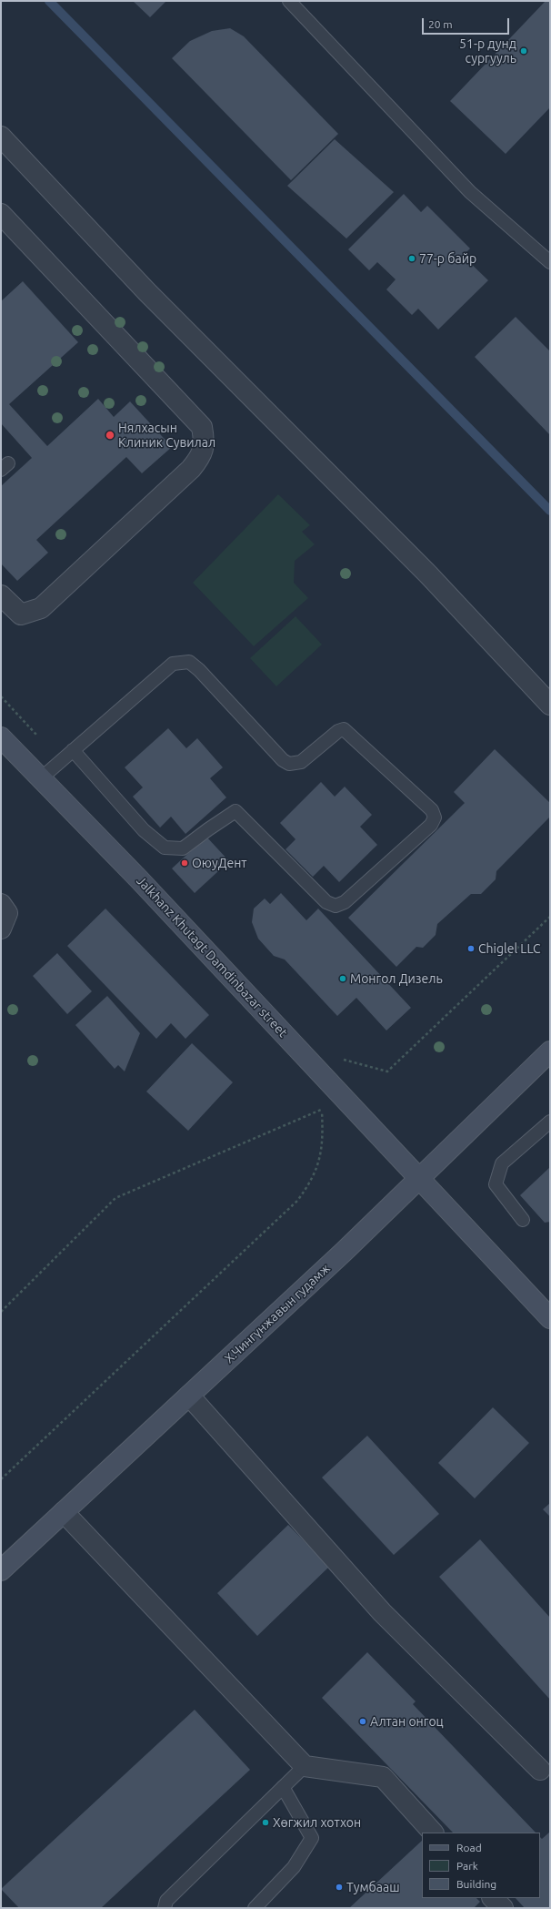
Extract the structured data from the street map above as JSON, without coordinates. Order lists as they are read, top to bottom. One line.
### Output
{"streets":{"main road":["Jalkhanz Khutagt Damdinbazar street","Х.Чингүнжавын гудамж"]},"crossings":[["Jalkhanz Khutagt Damdinbazar street","Х.Чингүнжавын гудамж"]],"places":["51-р дунд сургууль","77-р байр","Нялхасын Клиник Сувилал","ОюуДент","Chiglel LLC","Монгол Дизель","Алтан онгоц","Хөгжил хотхон","Тумбааш"],"legend":["Road","Park","Building"],"scale_bar":"20 m"}
